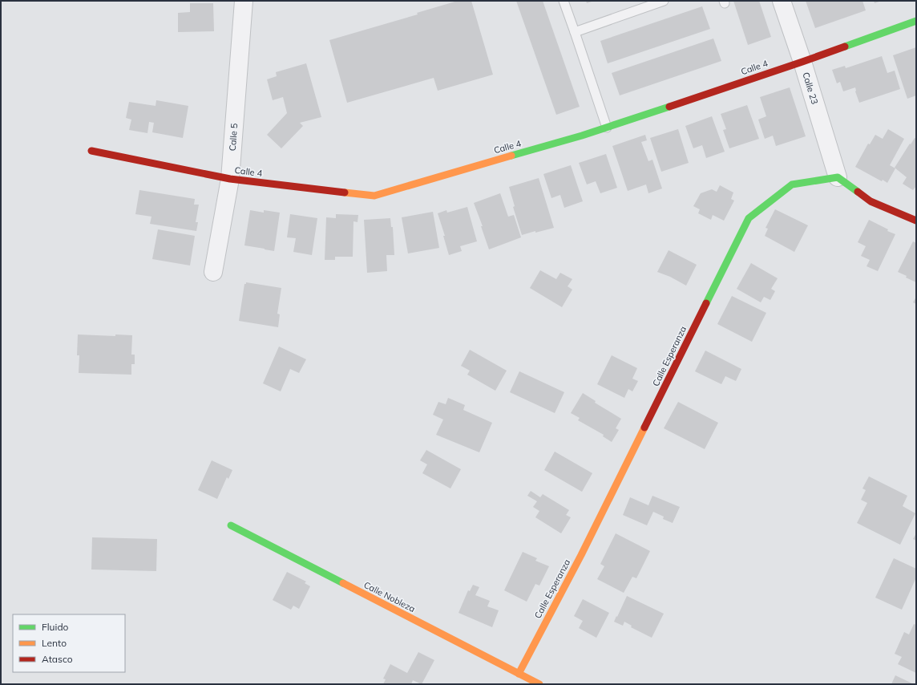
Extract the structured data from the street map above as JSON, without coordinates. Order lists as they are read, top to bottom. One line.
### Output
{"streets":{"street":["Calle 4","Calle 23","Calle 5","Calle Esperanza","Calle Nobleza"]},"crossings":[["Calle 4","Calle 23"],["Calle 4","Calle 5"],["Calle 23","Calle Esperanza"],["Calle Esperanza","Calle Nobleza"]],"legend":["Fluido","Lento","Atasco"]}
